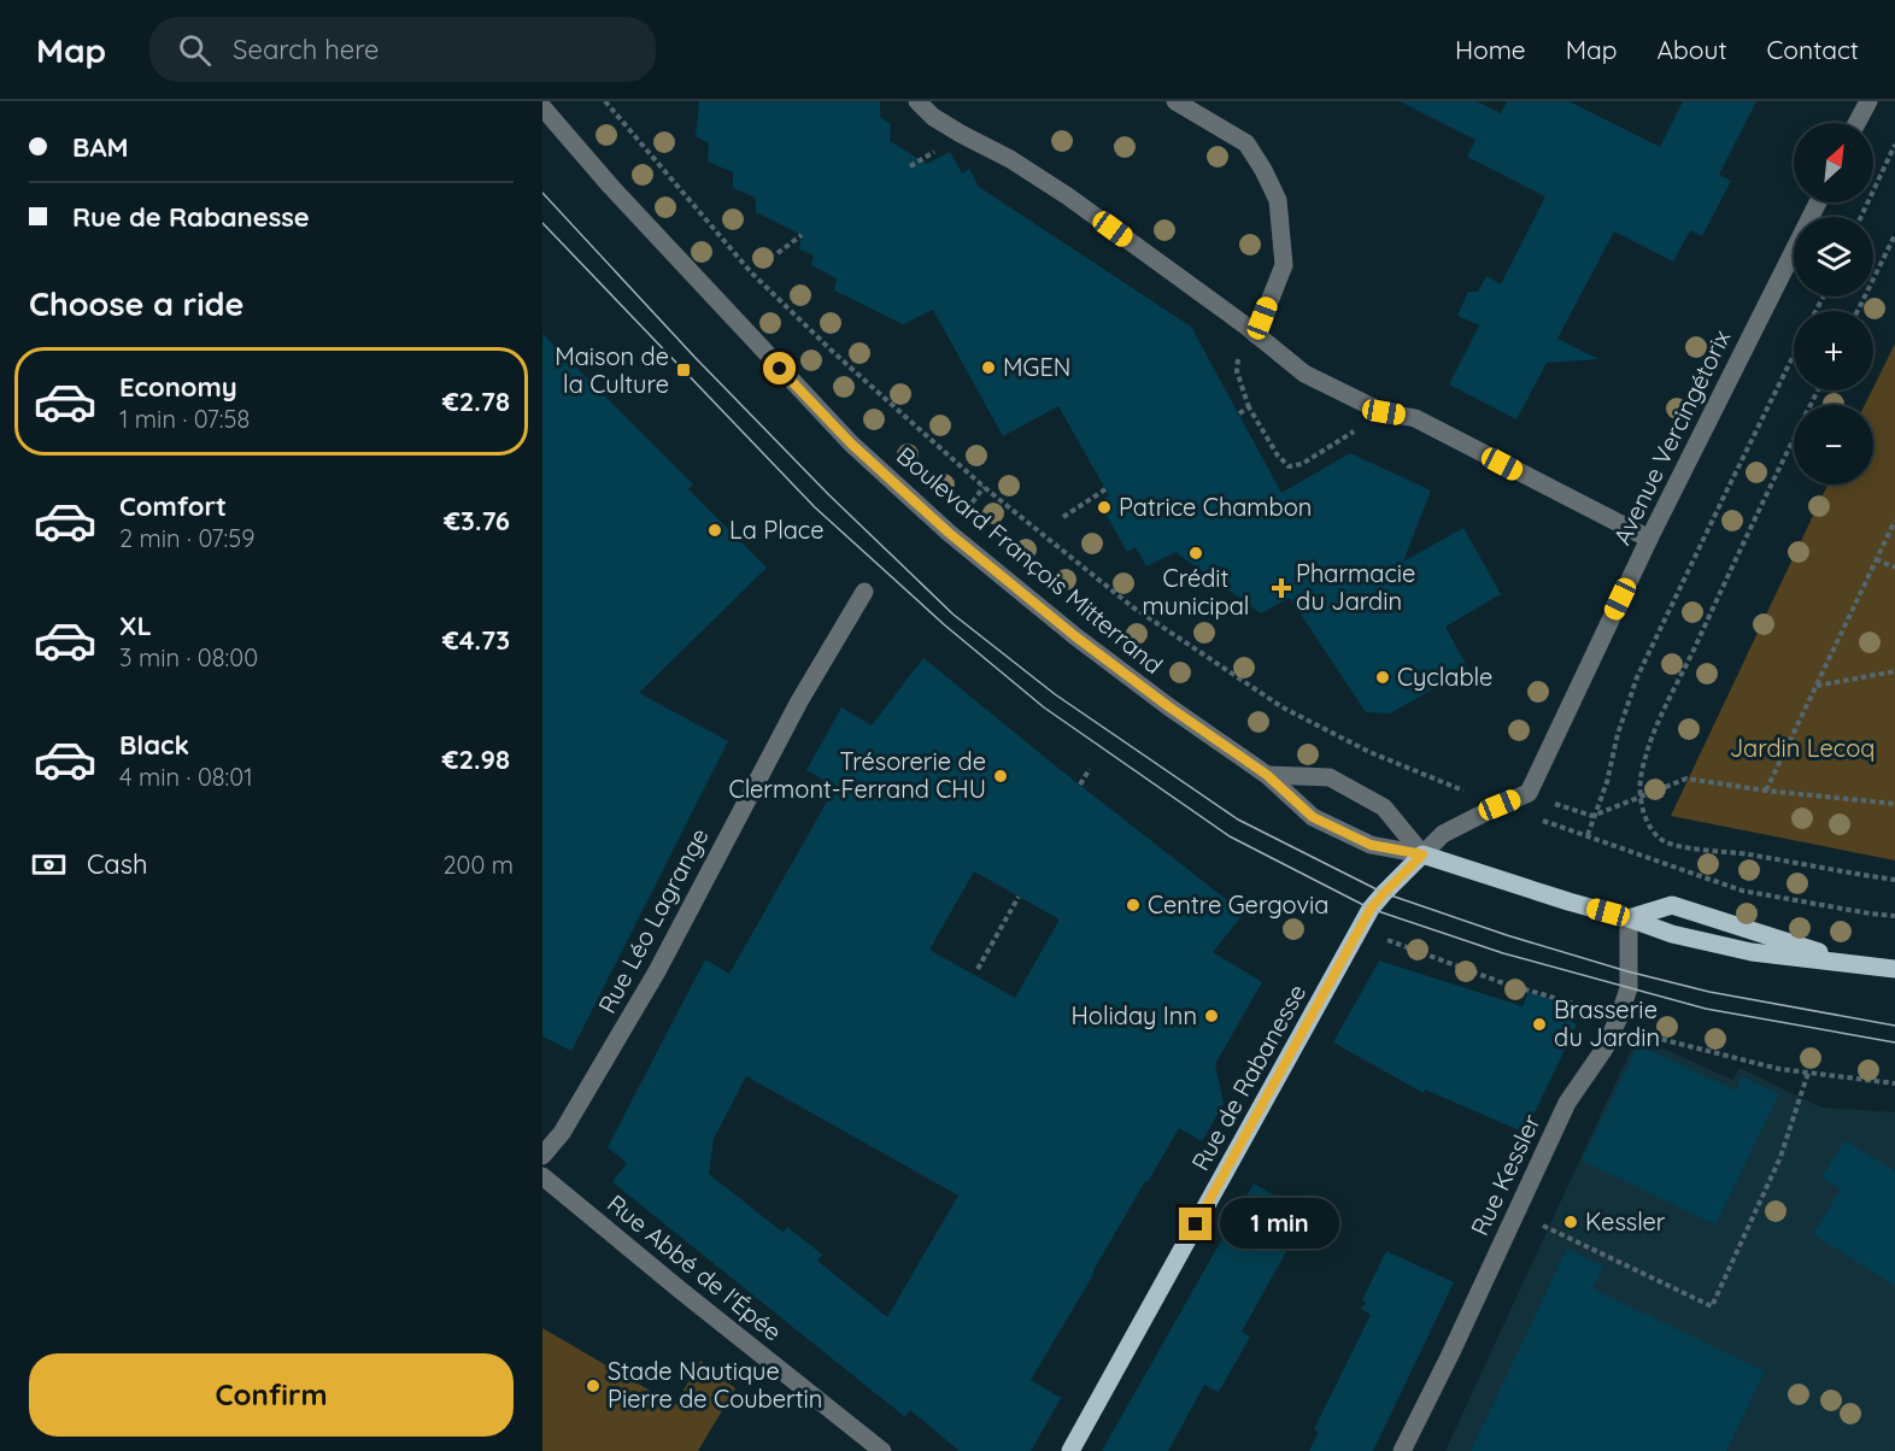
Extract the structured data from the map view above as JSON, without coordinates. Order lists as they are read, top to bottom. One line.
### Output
{"streets":{"main road":["Boulevard François Mitterrand","Rue de Rabanesse"],"street":["Avenue Vercingétorix","Rue Léo Lagrange","Rue Kessler","Rue Abbé de l'Épée"]},"crossings":[["Avenue Vercingétorix","Boulevard François Mitterrand"],["Avenue Vercingétorix","Rue de Rabanesse"],["Boulevard François Mitterrand","Rue de Rabanesse"],["Boulevard François Mitterrand","Rue Kessler"]],"parks":["Jardin Lecoq"],"places":{"other":["MGEN","Patrice Chambon","La Place","Crédit municipal","Cyclable","Trésorerie de Clermont-Ferrand CHU","Centre Gergovia","Holiday Inn","Brasserie du Jardin","Kessler","Stade Nautique Pierre de Coubertin"],"transit":["Maison de la Culture"],"health":["Pharmacie du Jardin"]},"north":"top right","page":{"header":"Map","search":"Search here","nav":["Home","Map","About","Contact"],"banner":["BAM","Rue de Rabanesse"],"map_buttons":["+","−"],"heading":"Choose a ride","list":[{"name":"Economy","note":"1 min · 07:58","value":"€2.78"},{"name":"Comfort","note":"2 min · 07:59","value":"€3.76"},{"name":"XL","note":"3 min · 08:00","value":"€4.73"},{"name":"Black","note":"4 min · 08:01","value":"€2.98"}],"pay":["Cash","200 m"],"bubble":"1 min","buttons":"Confirm"}}
